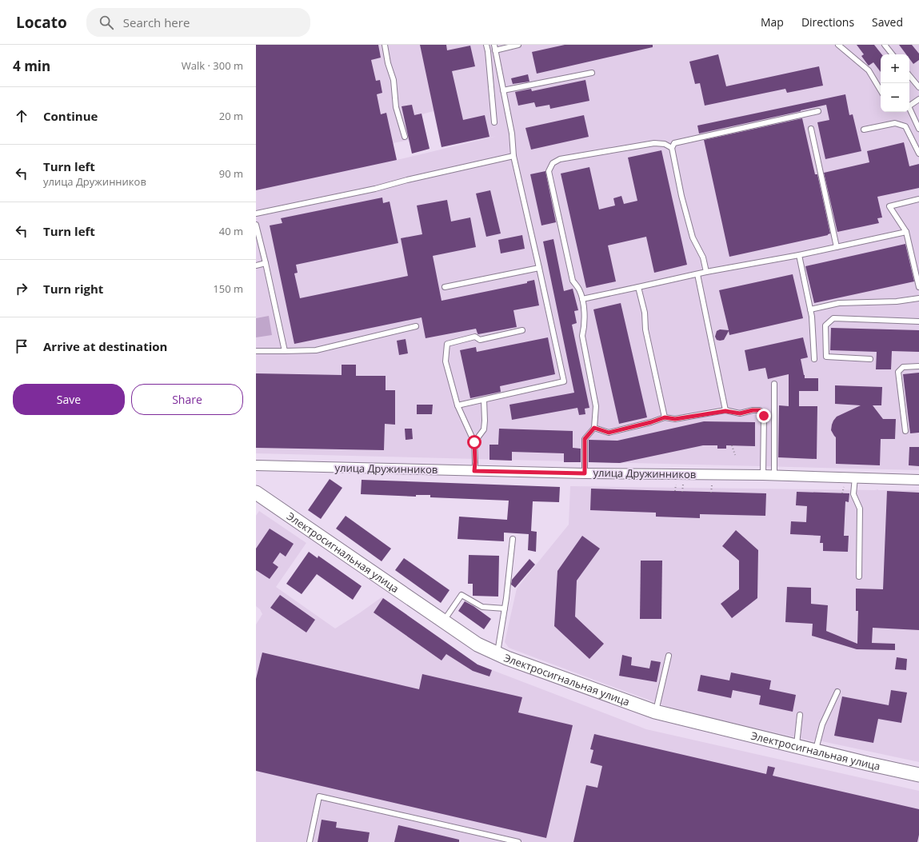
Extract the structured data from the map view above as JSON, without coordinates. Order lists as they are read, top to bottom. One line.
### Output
{"streets":{"street":["улица Дружинников","Электросигнальная улица"]},"page":{"header":"Locato","search":"Search here","nav":["Map","Directions","Saved"],"heading":["4 min","Walk · 300 m"],"map_buttons":["+","−"],"list":[["Continue","20 m"],["Turn left","улица Дружинников","90 m"],["Turn left","40 m"],["Turn right","150 m"],"Arrive at destination"],"buttons":["Save","Share"]}}
